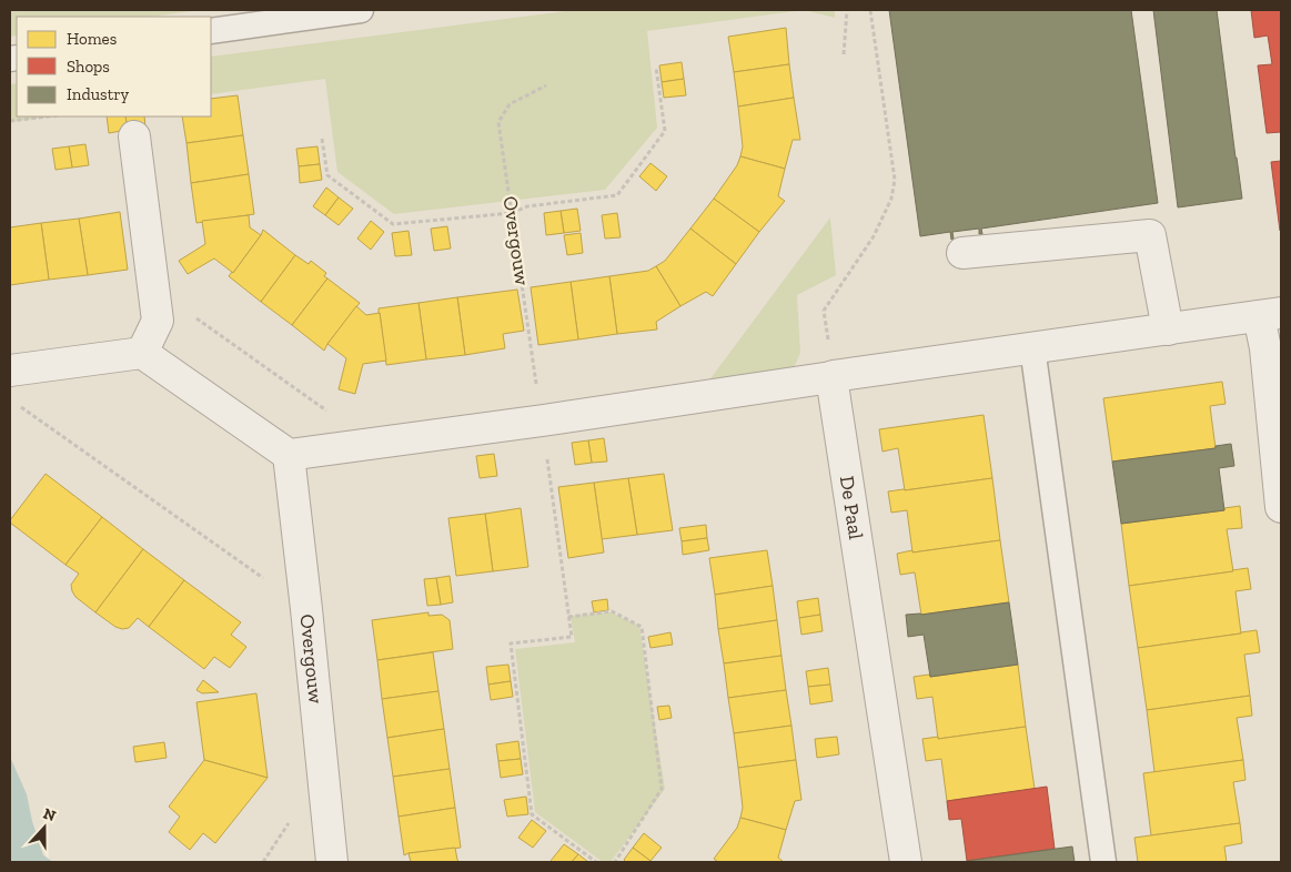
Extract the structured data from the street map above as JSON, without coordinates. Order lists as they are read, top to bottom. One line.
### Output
{"streets":{"street":["Overgouw","De Paal"]},"legend":["Homes","Shops","Industry"],"north":"top"}
